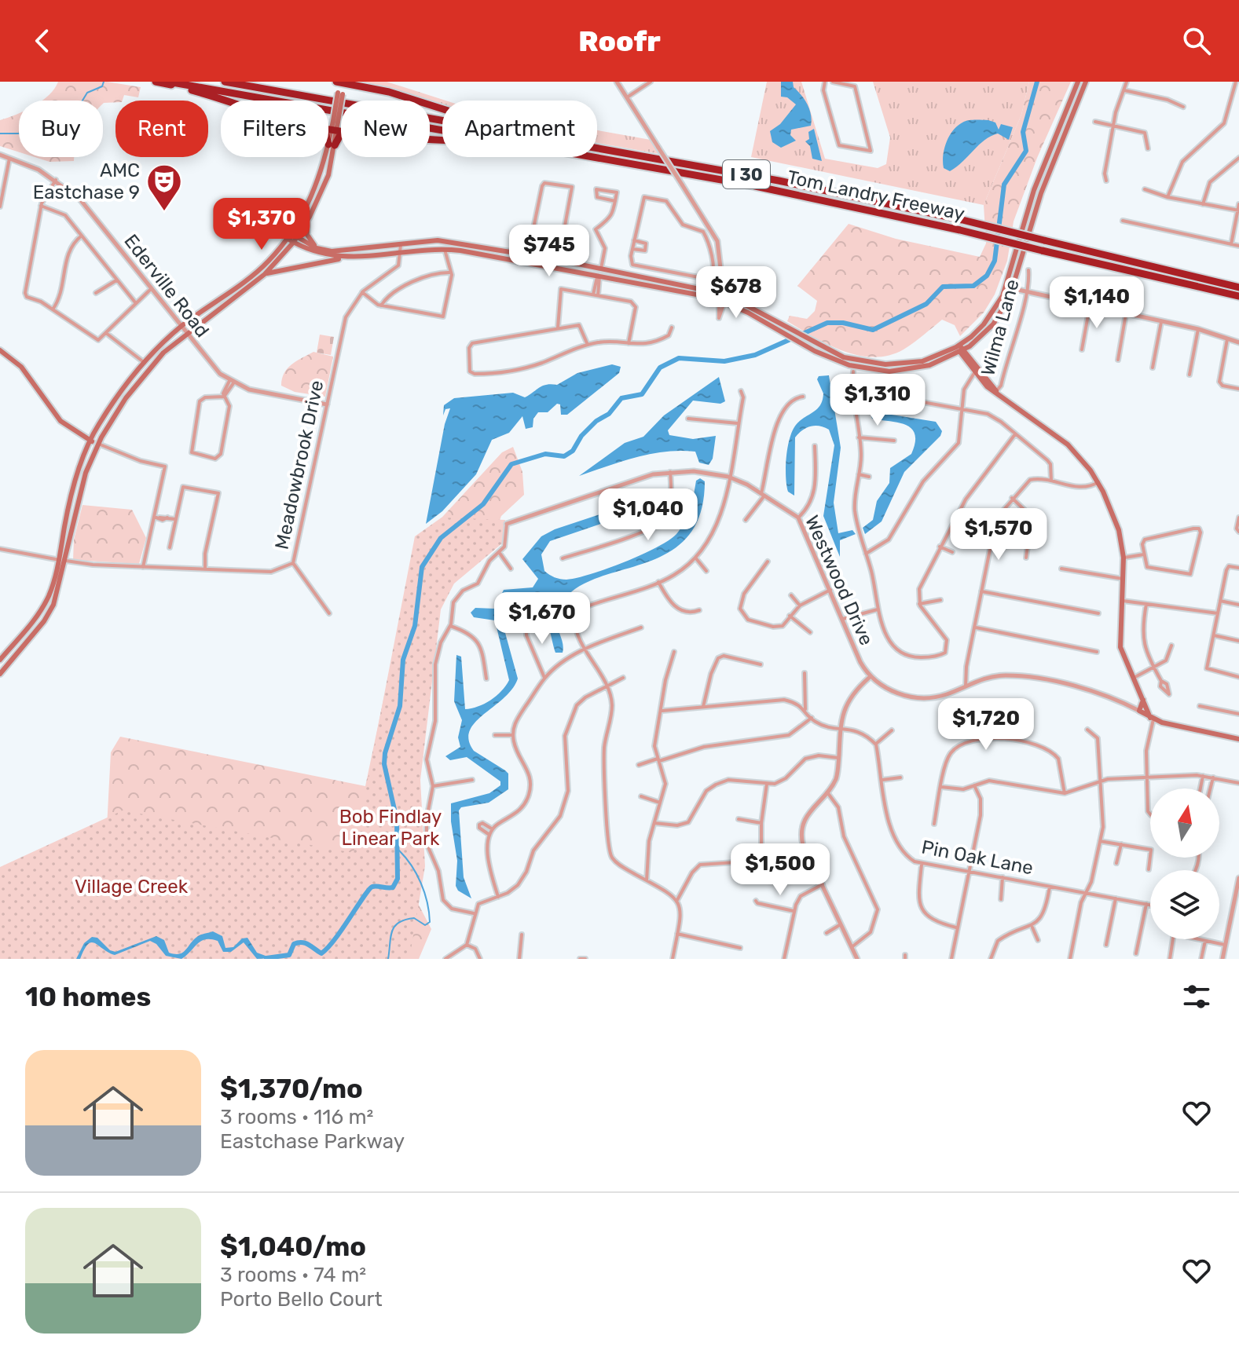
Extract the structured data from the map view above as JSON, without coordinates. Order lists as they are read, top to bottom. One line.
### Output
{"streets":{"highway":["I 30","Tom Landry Freeway"],"street":["Ederville Road","Wilma Lane","Meadowbrook Drive","Westwood Drive","Pin Oak Lane"]},"crossings":[["Ederville Road","Meadowbrook Drive"]],"parks":["Bob Findlay Linear Park","Village Creek"],"places":{"theatre":["AMC Eastchase 9"]},"north":"top","page":{"header":"Roofr","chip":["Buy","Rent","Filters","New","Apartment"],"price":["$1,370","$745","$678","$1,140","$1,310","$1,040","$1,570","$1,670","$1,720","$1,500"],"heading":"10 homes","list":[{"name":"$1,370/mo","note":"3 rooms · 116 m² · Eastchase Parkway"},{"name":"$1,040/mo","note":"3 rooms · 74 m² · Porto Bello Court"}]}}
